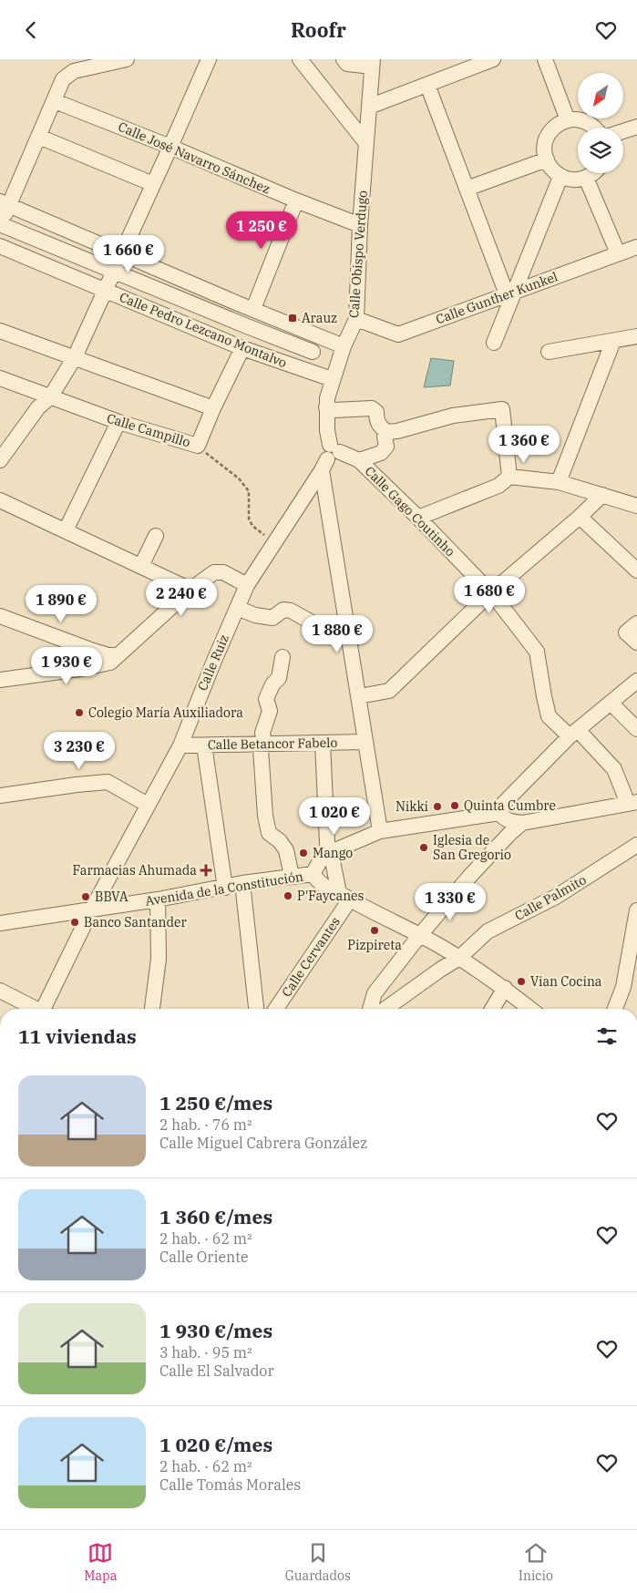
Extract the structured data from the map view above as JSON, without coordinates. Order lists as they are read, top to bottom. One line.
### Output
{"streets":{"street":["Calle José Navarro Sánchez","Calle Obispo Verdugo","Calle Gunther Kunkel","Calle Pedro Lezcano Montalvo","Calle Campillo","Calle Gago Coutinho","Calle Ruiz","Calle Betancor Fabelo","Avenida de la Constitución","Calle Palmito","Calle Cervantes"]},"crossings":[["Calle José Navarro Sánchez","Calle Obispo Verdugo"],["Calle Obispo Verdugo","Calle Gunther Kunkel"],["Calle Obispo Verdugo","Calle Pedro Lezcano Montalvo"],["Calle Obispo Verdugo","Calle Gago Coutinho"],["Calle Obispo Verdugo","Calle Ruiz"],["Calle Obispo Verdugo","Calle Betancor Fabelo"],["Calle Campillo","Calle Ruiz"],["Calle Gago Coutinho","Calle Ruiz"],["Calle Ruiz","Calle Betancor Fabelo"],["Calle Ruiz","Avenida de la Constitución"]],"places":{"transit":["Arauz"],"other":["Colegio María Auxiliadora","Quinta Cumbre","Nikki","Iglesia de San Gregorio","Mango","P'Faycanes","BBVA","Banco Santander","Pizpireta","Vian Cocina"],"health":["Farmacias Ahumada"]},"north":"bottom left","page":{"header":"Roofr","price":["1 250 €","1 660 €","1 360 €","1 680 €","2 240 €","1 890 €","1 880 €","1 930 €","3 230 €","1 020 €","1 330 €"],"heading":"11 viviendas","list":[{"name":"1 250 €/mes","note":"2 hab. · 76 m² · Calle Miguel Cabrera González"},{"name":"1 360 €/mes","note":"2 hab. · 62 m² · Calle Oriente"},{"name":"1 930 €/mes","note":"3 hab. · 95 m² · Calle El Salvador"},{"name":"1 020 €/mes","note":"2 hab. · 62 m² · Calle Tomás Morales"}],"tabs":["Mapa","Guardados","Inicio"]}}
